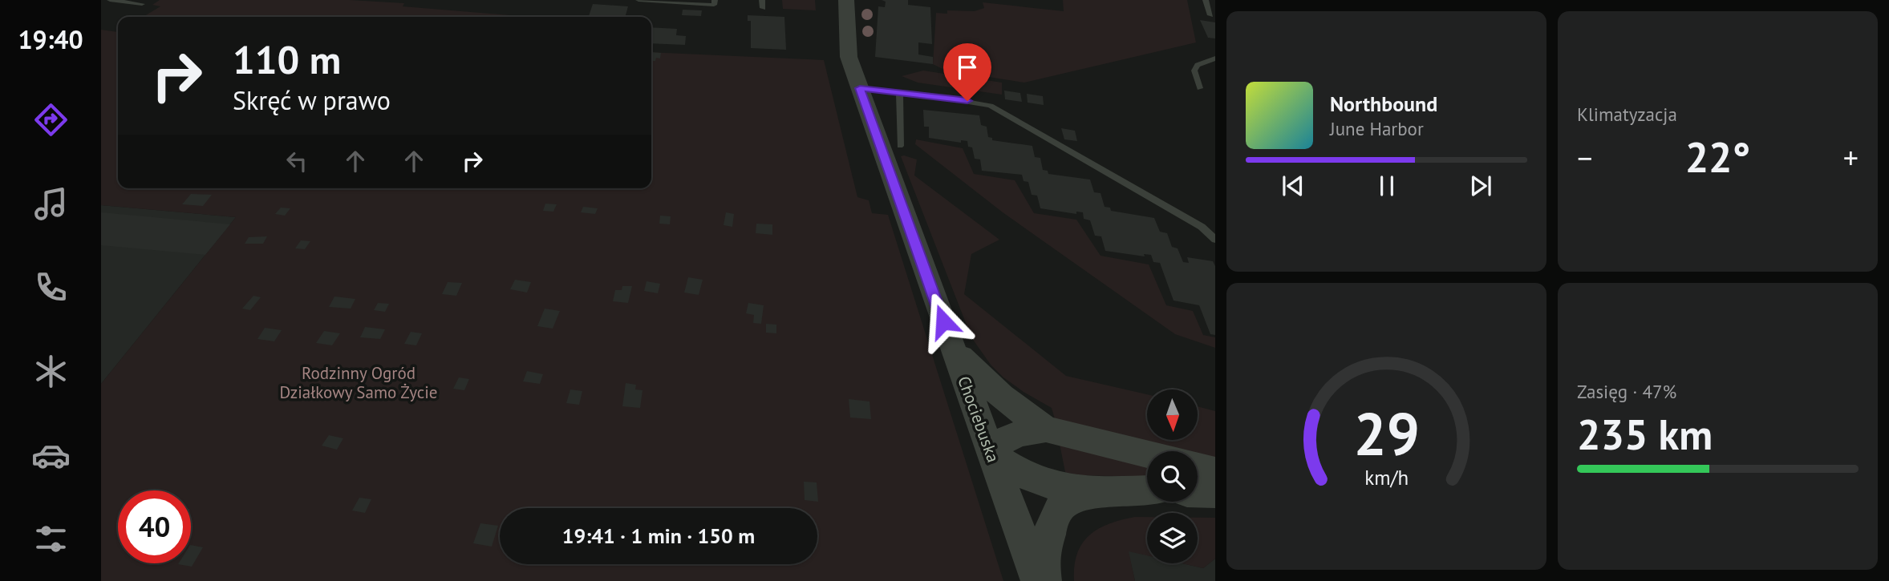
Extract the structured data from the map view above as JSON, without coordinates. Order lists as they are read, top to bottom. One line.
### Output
{"streets":{"street":["Chociebuska"]},"parks":["Rodzinny Ogród Działkowy Samo Życie"],"north":"bottom","page":{"tabs":"19:40","tile":["Klimatyzacja",["Zasięg · 47%","235 km"]],"turn":["110 m","Skręć w prawo"],"song":["Northbound","June Harbor"],"heat":["−","22°","+"],"limit":"40","trip":"19:41 · 1 min · 150 m","gauge":["29","km/h"]}}
